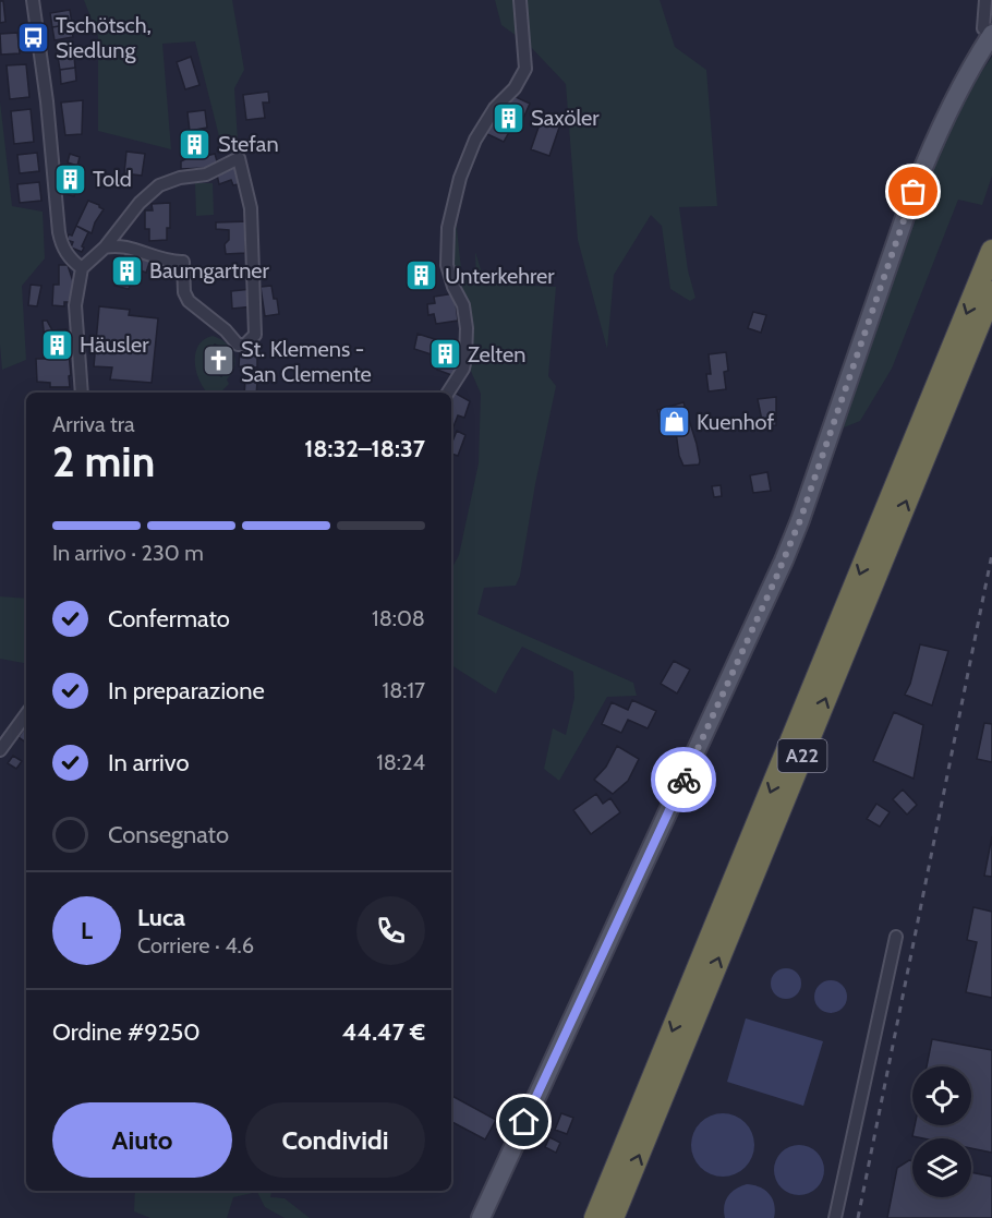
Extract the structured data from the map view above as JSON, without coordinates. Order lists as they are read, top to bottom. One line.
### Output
{"streets":{"highway":["A22"]},"places":{"bus stop":["Tschötsch, Siedlung"],"building":["Saxöler","Stefan","Told","Baumgartner","Unterkehrer","Häusler","Zelten"],"church":["St. Klemens - San Clemente"],"shop":["Kuenhof"]},"page":{"heading":["2 min","Arriva tra","18:32–18:37"],"panel":["Luca","Corriere · 4.6","Ordine #9250","44.47 €"],"bar":"In arrivo · 230 m","list":[["Confermato","18:08"],["In preparazione","18:17"],["In arrivo","18:24"],"Consegnato"],"round":"L","buttons":["Aiuto","Condividi"]}}
